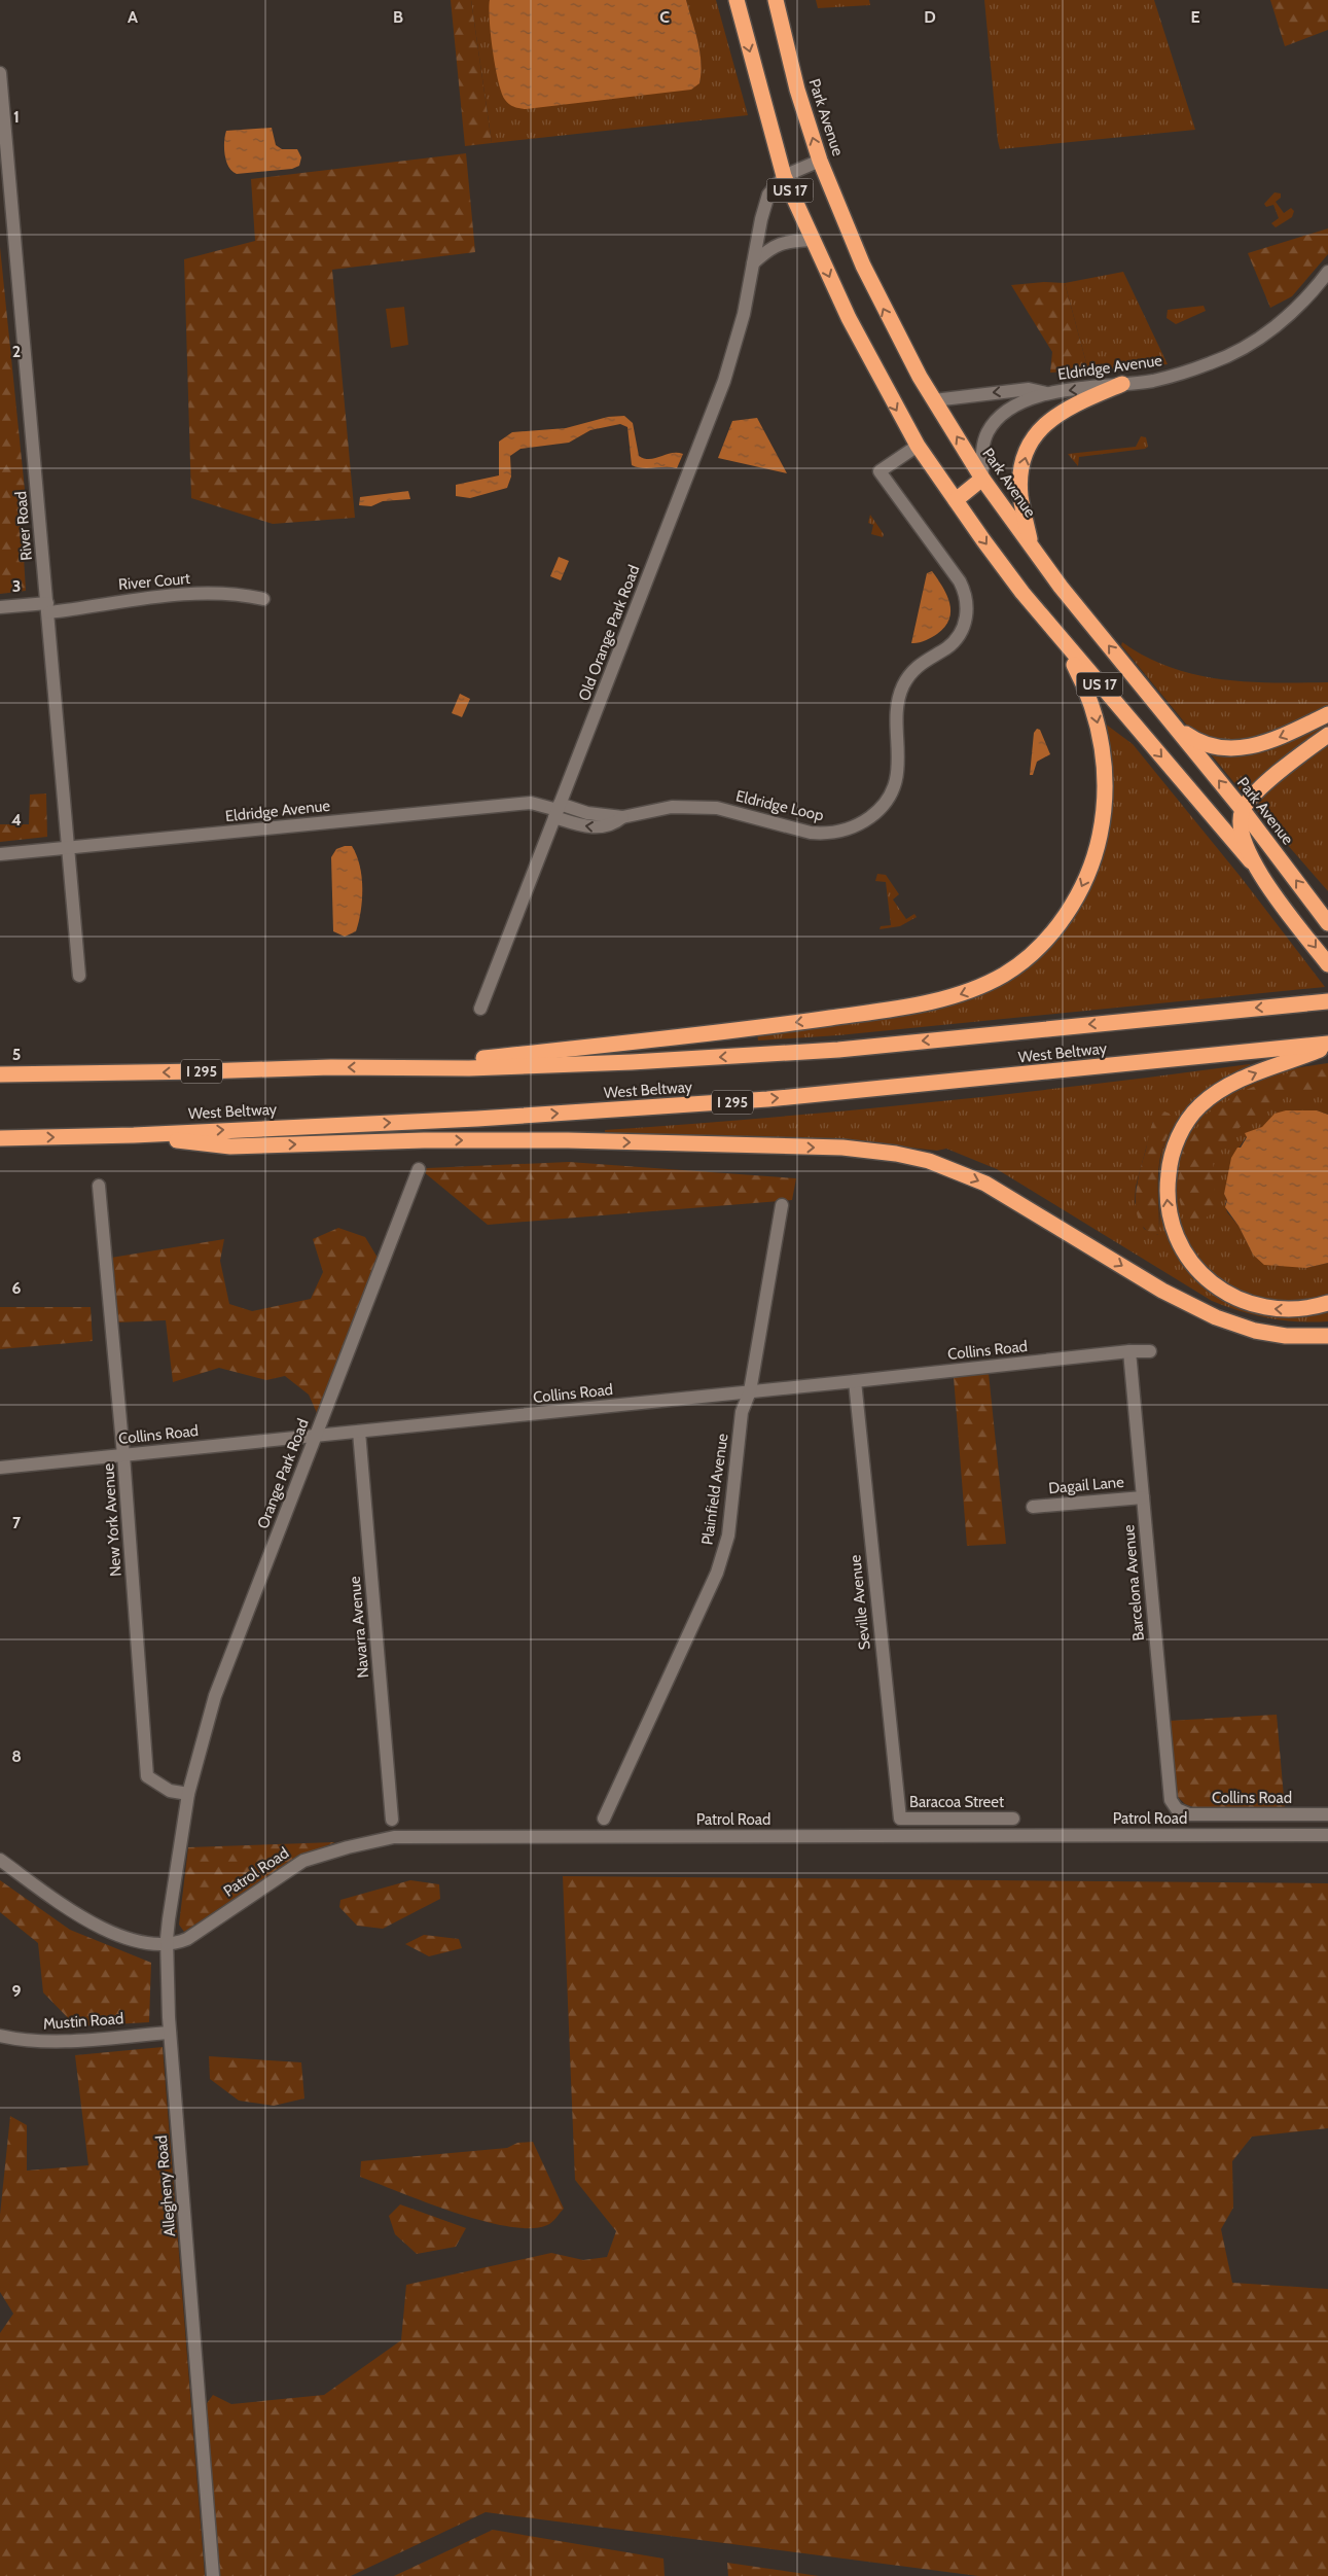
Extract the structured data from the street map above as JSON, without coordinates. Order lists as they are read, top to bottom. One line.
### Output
{"streets":{"highway":["Park Avenue","US 17","West Beltway","I 295"],"street":["Eldridge Avenue","River Road","River Court","Old Orange Park Road","Eldridge Loop","Collins Road","Orange Park Road","Dagail Lane","Plainfield Avenue","New York Avenue","Barcelona Avenue","Seville Avenue","Navarra Avenue","Baracoa Street","Patrol Road","Mustin Road","Allegheny Road"]},"crossings":[["Park Avenue","Eldridge Avenue"],["Park Avenue","Old Orange Park Road"],["US 17","Old Orange Park Road"],["US 17","Eldridge Loop"],["Eldridge Avenue","River Road"],["Eldridge Avenue","Old Orange Park Road"],["Eldridge Avenue","Eldridge Loop"],["River Road","River Court"],["Old Orange Park Road","Eldridge Loop"],["Collins Road","Orange Park Road"],["Collins Road","Plainfield Avenue"],["Collins Road","New York Avenue"],["Collins Road","Barcelona Avenue"],["Collins Road","Seville Avenue"],["Collins Road","Navarra Avenue"],["Orange Park Road","New York Avenue"],["Orange Park Road","Allegheny Road"],["Dagail Lane","Barcelona Avenue"],["New York Avenue","Allegheny Road"],["Seville Avenue","Baracoa Street"],["Patrol Road","Allegheny Road"],["Mustin Road","Allegheny Road"]],"grid":{"columns":["A","B","C","D","E"],"rows":["1","2","3","4","5","6","7","8","9"]}}
